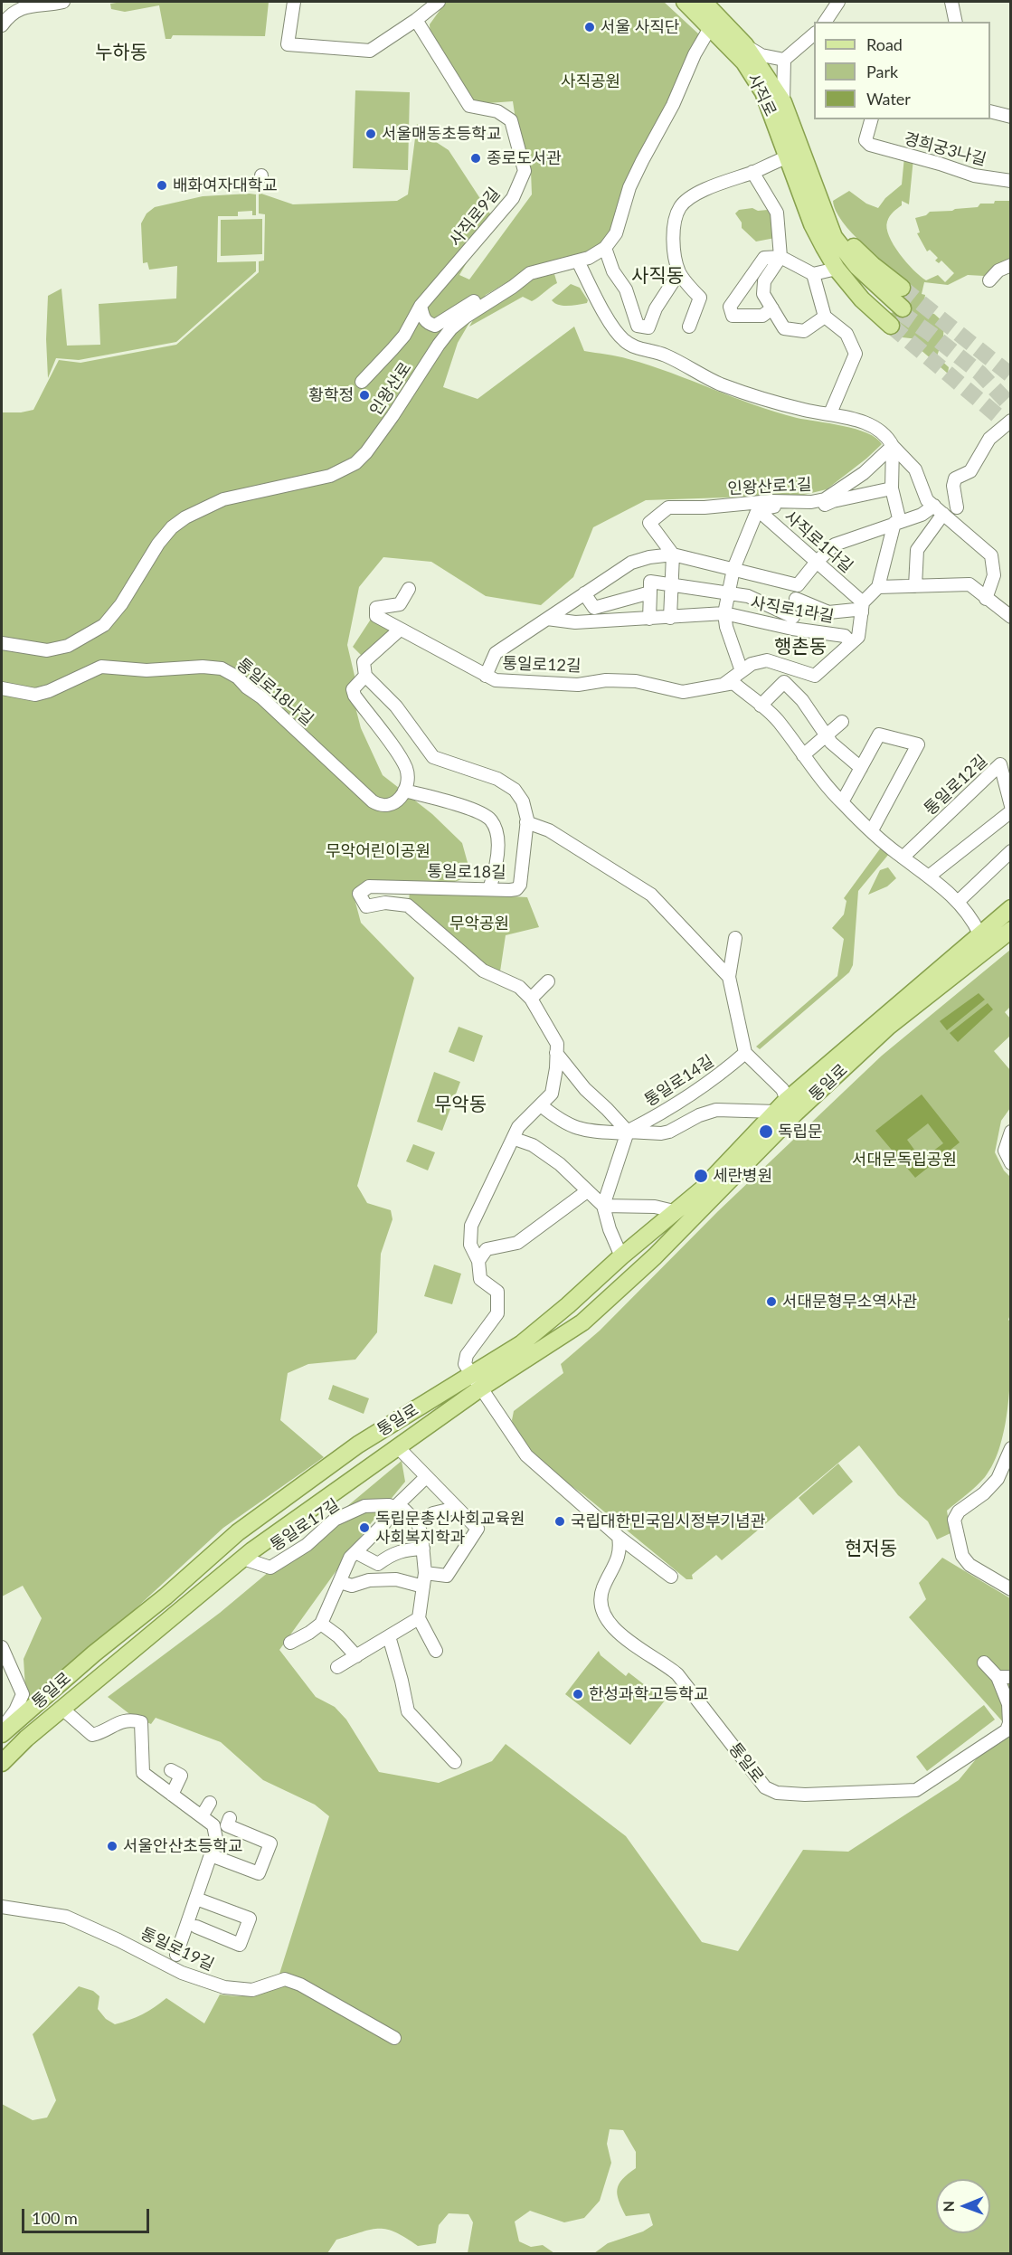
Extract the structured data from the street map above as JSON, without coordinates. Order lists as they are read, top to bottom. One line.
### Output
{"streets":{"main road":["사직로","통일로"],"street":["경희궁3나길","사직로9길","인왕산로","인왕산로1길","사직로1다길","사직로1라길","통일로12길","통일로18나길","통일로18길","통일로14길","통일로17길","통일로19길"]},"crossings":[["인왕산로1길","사직로1다길"],["인왕산로1길","사직로1라길"],["사직로1다길","사직로1라길"],["통일로18길","통일로14길"],["통일로18길","통일로"],["통일로14길","통일로"],["통일로","통일로17길"]],"districts":["누하동","사직동","행촌동","무악동","현저동"],"parks":["사직공원","무악어린이공원","무악공원","서대문독립공원"],"places":["서울 사직단","서울매동초등학교","종로도서관","배화여자대학교","황학정","독립문","세란병원","서대문형무소역사관","국립대한민국임시정부기념관","독립문총신사회교육원 사회복지학과","한성과학고등학교","서울안산초등학교"],"legend":["Road","Park","Water"],"scale_bar":"100 m","north":"left"}
